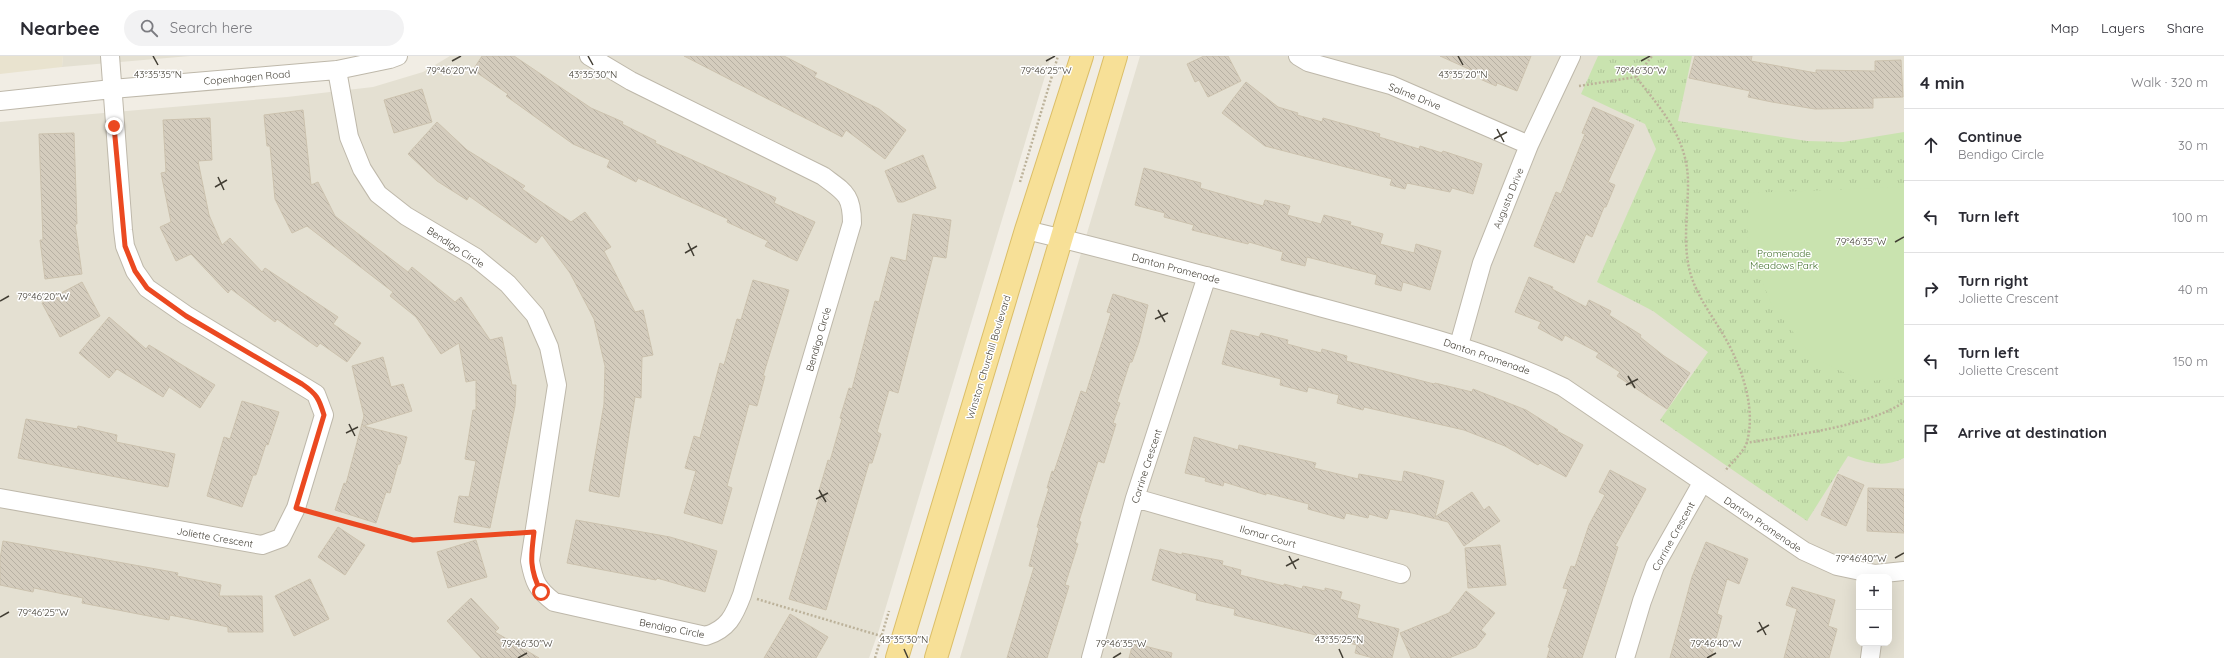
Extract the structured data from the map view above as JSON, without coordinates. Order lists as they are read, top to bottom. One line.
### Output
{"streets":{"main road":["Winston Churchill Boulevard"],"street":["Copenhagen Road","Salme Drive","Augusta Drive","Bendigo Circle","Danton Promenade","Corrine Crescent","Ilomar Court","Joliette Crescent"]},"crossings":[["Copenhagen Road","Bendigo Circle"],["Copenhagen Road","Joliette Crescent"],["Salme Drive","Augusta Drive"],["Augusta Drive","Danton Promenade"],["Danton Promenade","Winston Churchill Boulevard"],["Danton Promenade","Corrine Crescent"],["Corrine Crescent","Ilomar Court"]],"parks":["Promenade Meadows Park"],"page":{"header":"Nearbee","search":"Search here","nav":["Map","Layers","Share"],"heading":["4 min","Walk · 320 m"],"list":[["Continue","Bendigo Circle","30 m"],["Turn left","100 m"],["Turn right","Joliette Crescent","40 m"],["Turn left","Joliette Crescent","150 m"],"Arrive at destination"],"map_buttons":["+","−"]},"coordinates":["79°46'30\"W","79°46'20\"W","79°46'25\"W","43°35'35\"N","43°35'30\"N","43°35'20\"N","79°46'35\"W","79°46'40\"W","43°35'25\"N"]}
